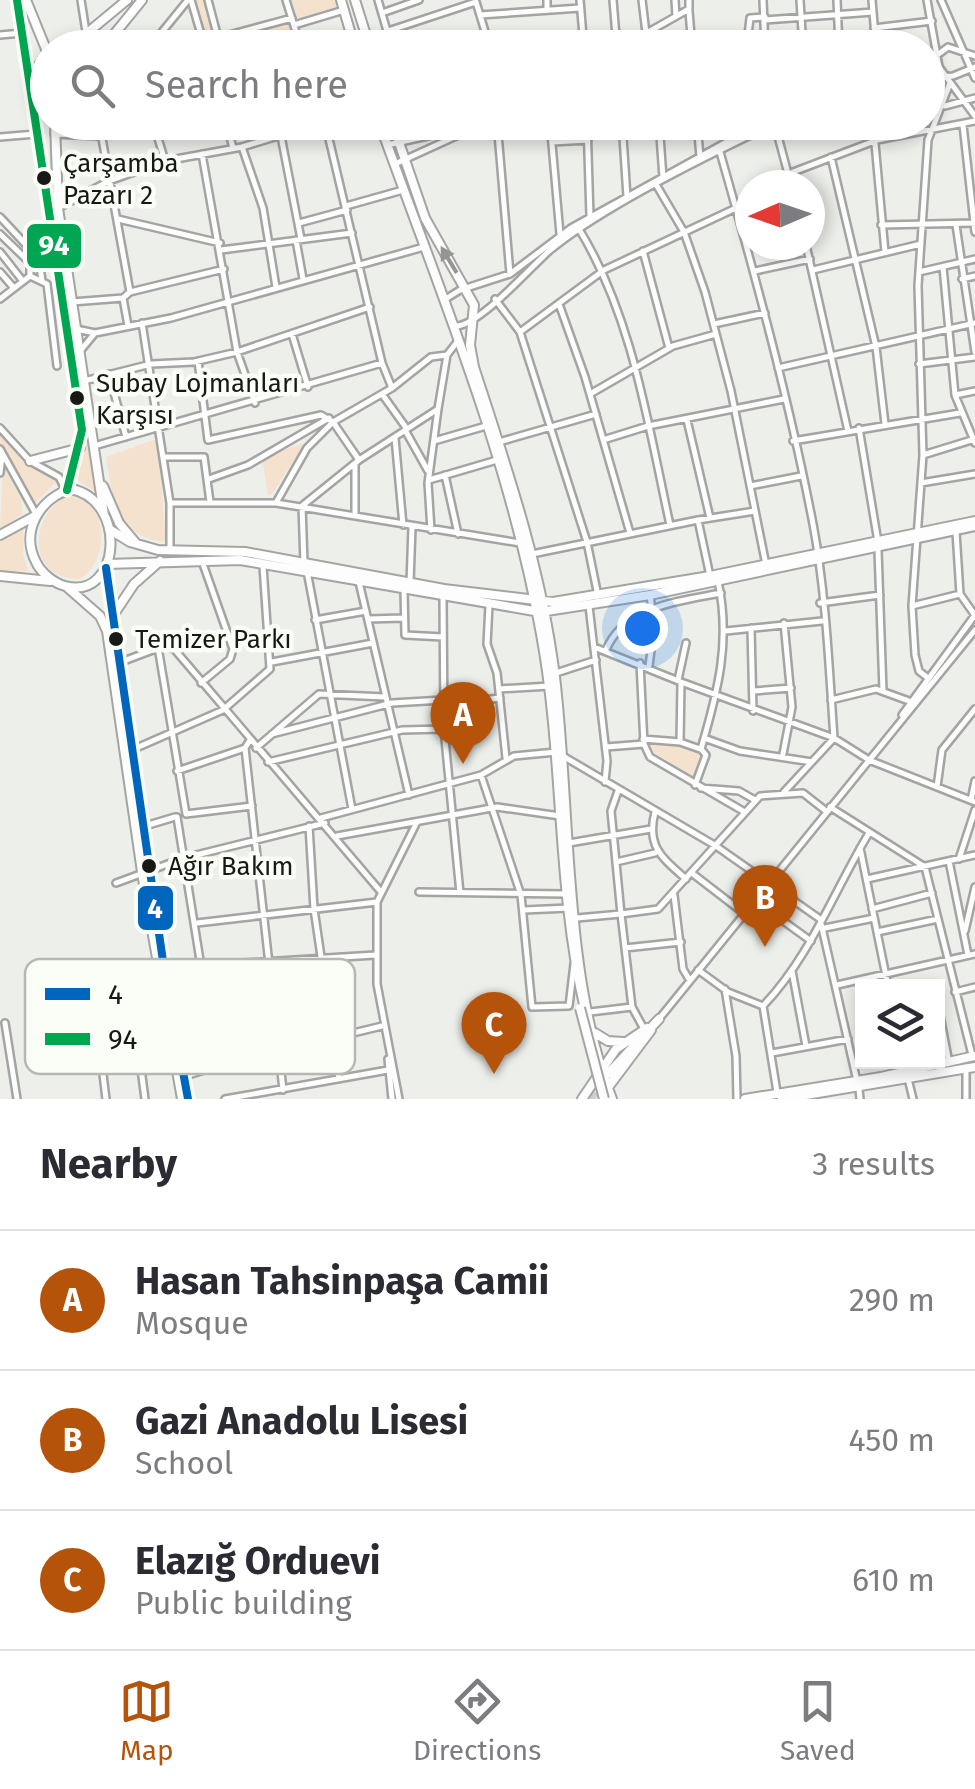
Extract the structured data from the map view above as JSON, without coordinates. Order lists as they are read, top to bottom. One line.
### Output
{"places":["Çarşamba Pazarı 2","Subay Lojmanları Karşısı","Temizer Parkı","Ağır Bakım"],"lines":["transit line 94","transit line 4"],"legend":["4","94"],"north":"left","page":{"search":"Search here","pins":["A","B","C"],"heading":["Nearby","3 results"],"list":[{"mark":"A","name":"Hasan Tahsinpaşa Camii","note":"Mosque","value":"290 m"},{"mark":"B","name":"Gazi Anadolu Lisesi","note":"School","value":"450 m"},{"mark":"C","name":"Elazığ Orduevi","note":"Public building","value":"610 m"}],"nav":["Map","Directions","Saved"]}}
